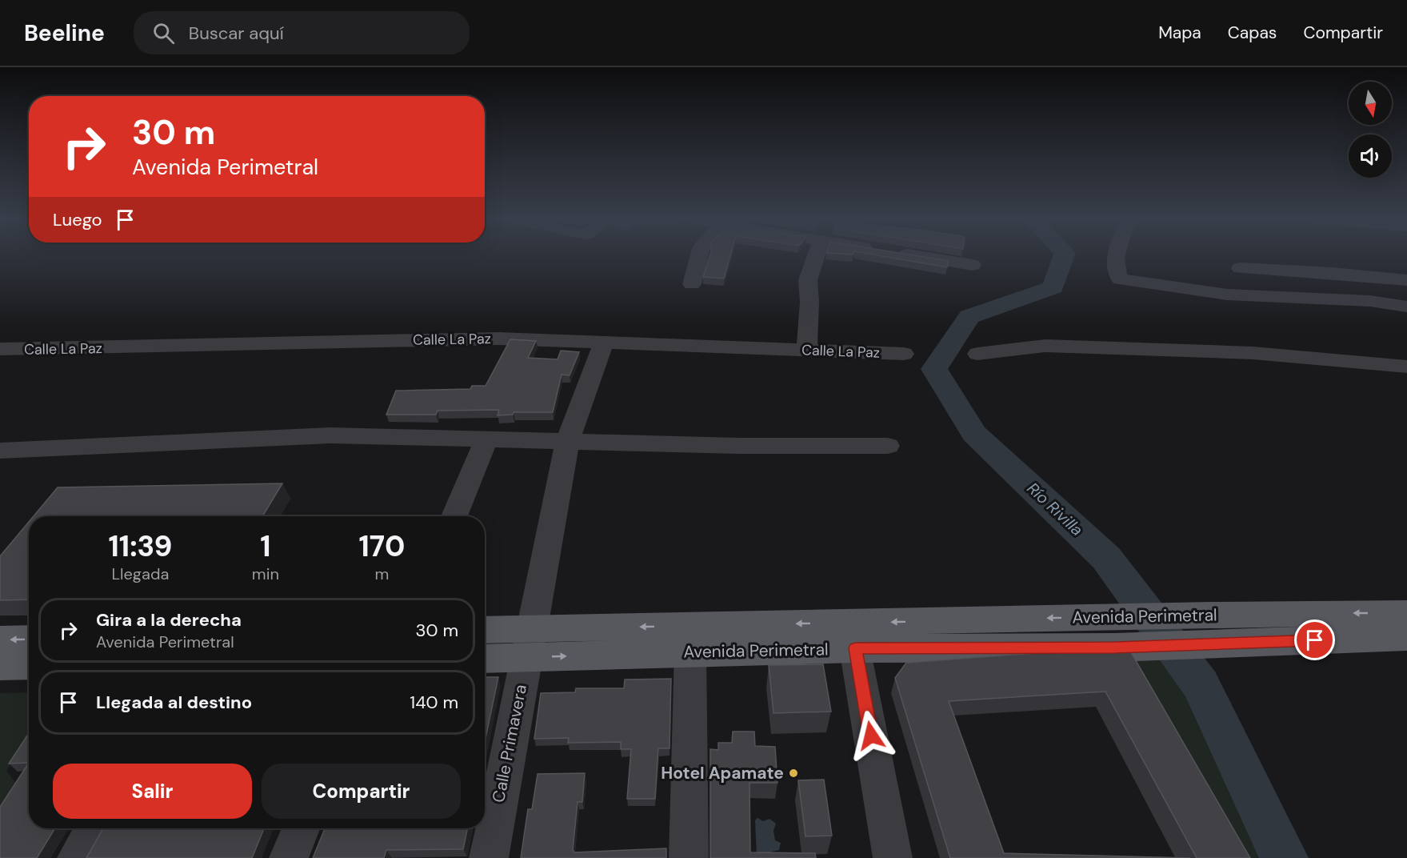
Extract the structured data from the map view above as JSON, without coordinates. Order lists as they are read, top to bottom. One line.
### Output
{"streets":{"main road":["Avenida Perimetral"],"street":["Calle La Paz","Calle Primavera"]},"crossings":[["Calle La Paz","Calle Primavera"],["Avenida Perimetral","Calle Primavera"]],"water":["Río Rivilla"],"places":["Hotel Apamate"],"north":"bottom","page":{"header":"Beeline","search":"Buscar aquí","nav":["Mapa","Capas","Compartir"],"turn":["30 m","Avenida Perimetral"],"then":"Luego","eta":["11:39","Llegada","1","min","170","m"],"list":[{"name":"Gira a la derecha","note":"Avenida Perimetral","value":"30 m"},{"name":"Llegada al destino","value":"140 m"}],"buttons":["Salir","Compartir"]}}
